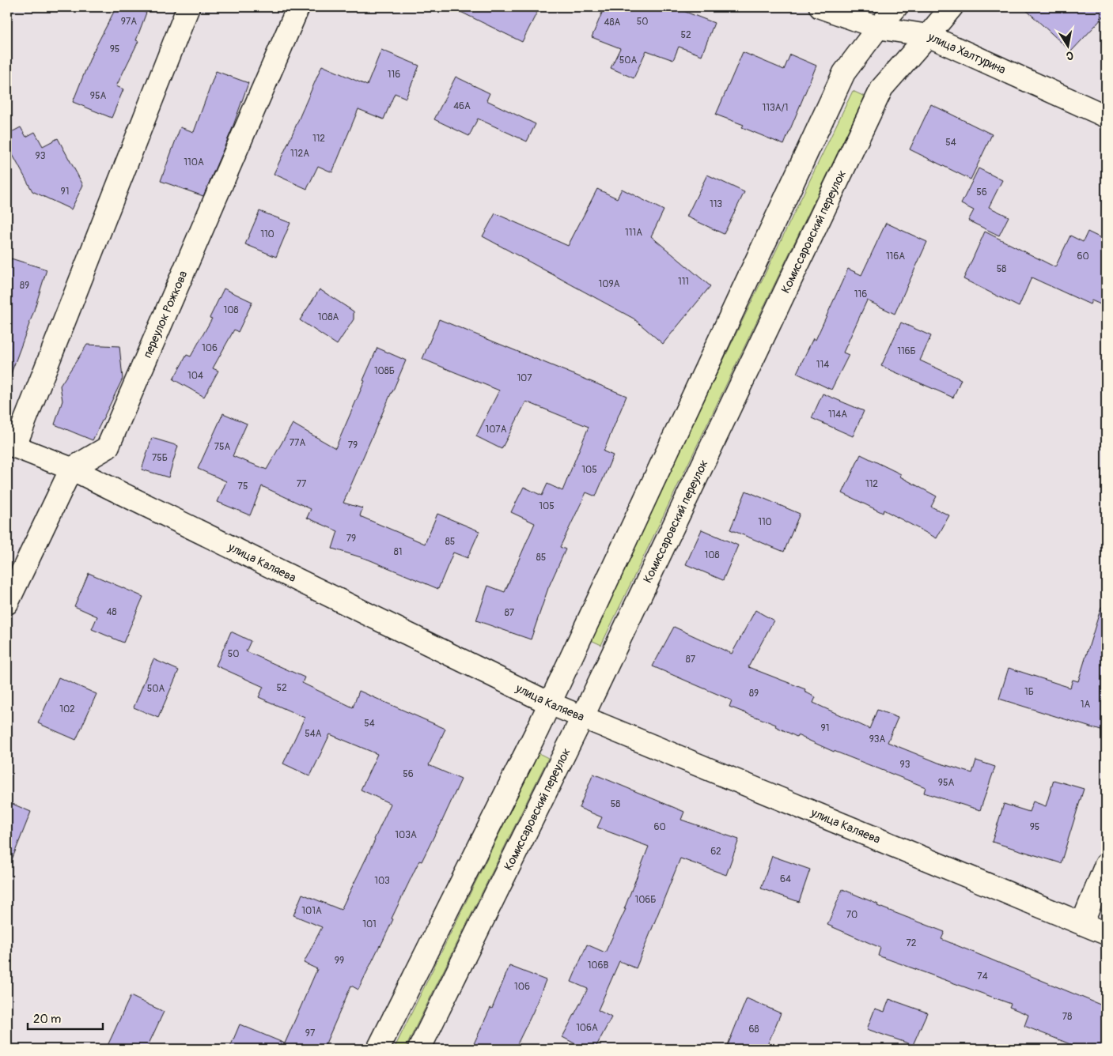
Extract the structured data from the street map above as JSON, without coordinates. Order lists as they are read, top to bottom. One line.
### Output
{"streets":{"street":["улица Халтурина","Комиссаровский переулок","переулок Рожкова","улица Каляева"]},"crossings":[["улица Халтурина","Комиссаровский переулок"],["Комиссаровский переулок","улица Каляева"],["переулок Рожкова","улица Каляева"]],"house_numbers":["97А","50","48А","52","95","50А","116","95А","46А","113А/1","112","54","112А","93","110А","91","56","113","111А","110","116А","60","58","111","109А","89","116","108","108А","106","116Б","114","108Б","104","107","114А","107А","77А","79","75А","75Б","105","77","112","75","105","110","79","85","81","108","85","48","87","50","87","52","50А","1Б","89","1А","102","54","91","54А","93А","93","56","95А","58","60","95","103А","62","64","103","106Б","101А","70","101","72","99","106В","74","106","78","106А","68","97"],"scale_bar":"20 m","north":"bottom"}
